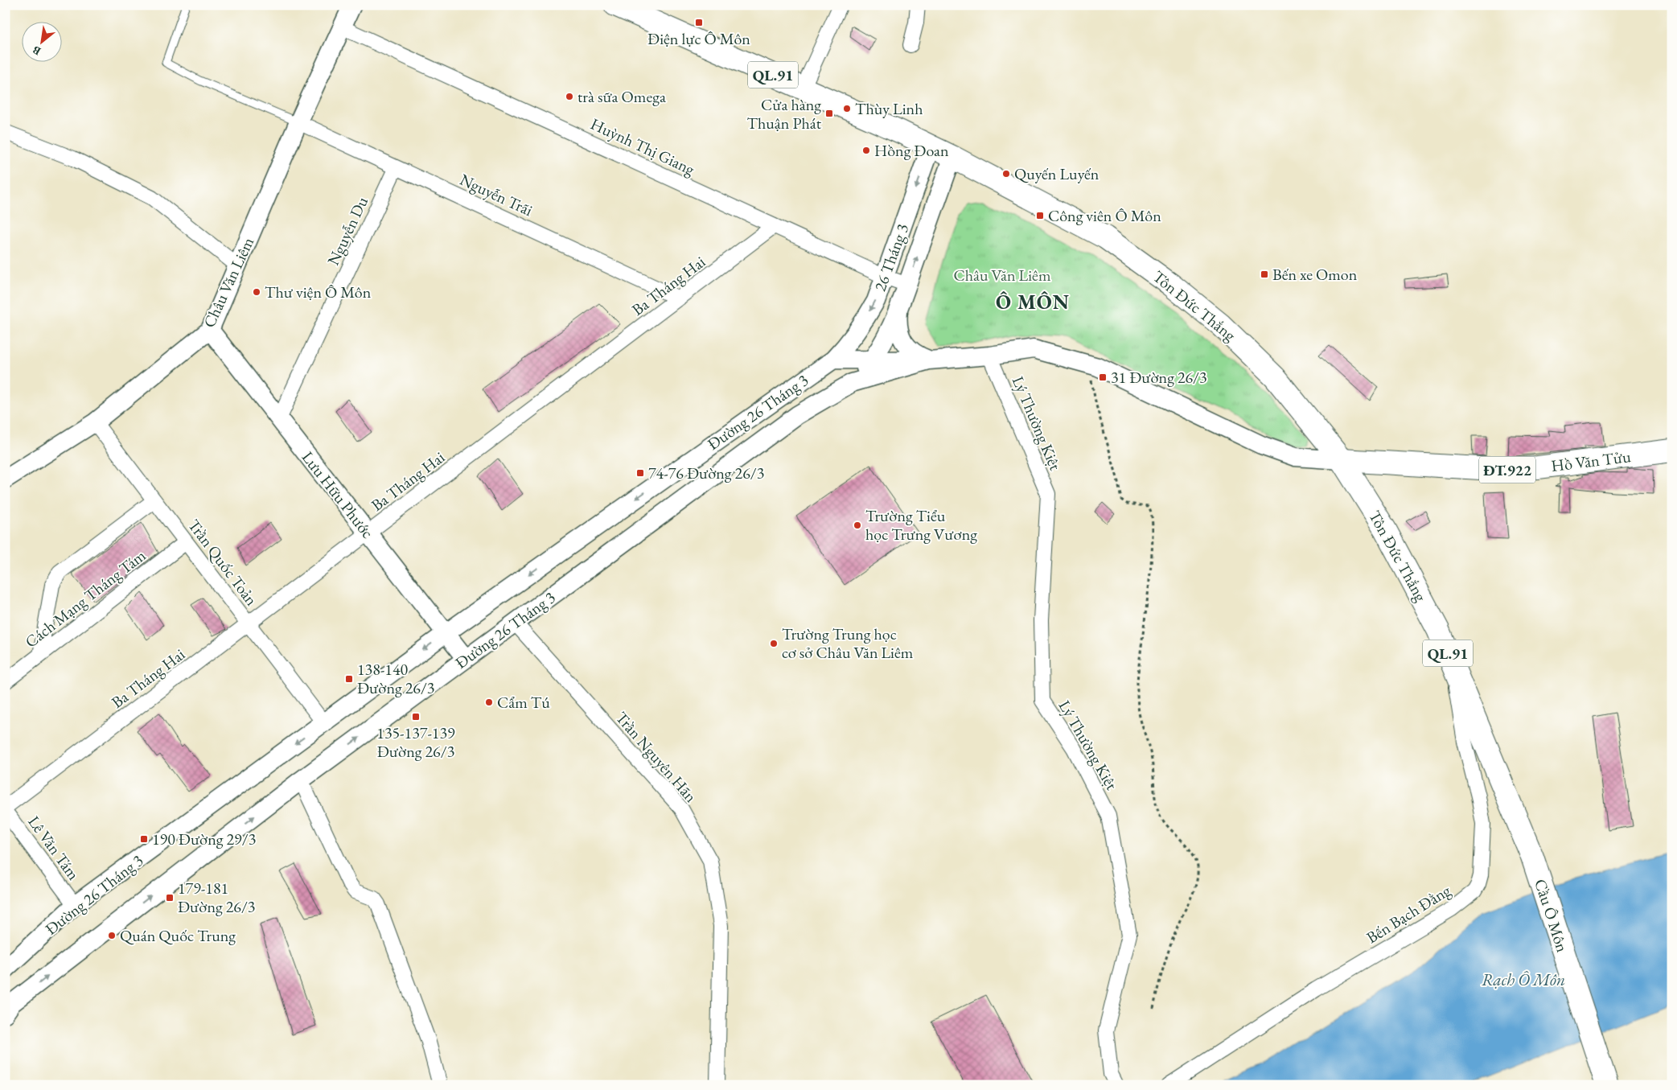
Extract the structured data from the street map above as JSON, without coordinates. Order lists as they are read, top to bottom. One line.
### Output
{"streets":{"main road":["QL.91","Tôn Đức Thắng","Hồ Văn Tửu","ĐT.922","Cầu Ô Môn"],"street":["Huỳnh Thị Giang","Nguyễn Trãi","Nguyễn Du","26 Tháng 3","Châu Văn Liêm","Ba Tháng Hai","Đường 26 Tháng 3","Lý Thường Kiệt","Lưu Hữu Phước","Trần Quốc Toản","Cách Mạng Tháng Tám","Trần Nguyên Hãn","Lê Văn Tám","Bến Bạch Đằng"]},"crossings":[["Huỳnh Thị Giang","26 Tháng 3"],["Huỳnh Thị Giang","Châu Văn Liêm"],["Huỳnh Thị Giang","Ba Tháng Hai"],["Nguyễn Trãi","Nguyễn Du"],["Nguyễn Trãi","Châu Văn Liêm"],["Nguyễn Trãi","Ba Tháng Hai"],["Nguyễn Du","Lưu Hữu Phước"],["26 Tháng 3","Tôn Đức Thắng"],["26 Tháng 3","Đường 26 Tháng 3"],["Châu Văn Liêm","Lưu Hữu Phước"],["Châu Văn Liêm","Trần Quốc Toản"],["Ba Tháng Hai","Lưu Hữu Phước"],["Ba Tháng Hai","Trần Quốc Toản"],["Ba Tháng Hai","Lê Văn Tám"],["Tôn Đức Thắng","Hồ Văn Tửu"],["Tôn Đức Thắng","Bến Bạch Đằng"],["Tôn Đức Thắng","Cầu Ô Môn"],["Đường 26 Tháng 3","Lưu Hữu Phước"],["Đường 26 Tháng 3","Trần Quốc Toản"],["Đường 26 Tháng 3","Trần Nguyên Hãn"],["Đường 26 Tháng 3","Lê Văn Tám"],["Trần Quốc Toản","Cách Mạng Tháng Tám"]],"districts":["Ô MÔN"],"water":["Rạch Ô Môn"],"parks":["Châu Văn Liêm"],"places":{"transit":["Điện lực Ô Môn","Cửa hàng Thuận Phát","Công viên Ô Môn","Bến xe Omon","31 Đường 26/3","74-76 Đường 26/3","138-140 Đường 26/3","135-137-139 Đường 26/3","190 Đường 29/3","179-181 Đường 26/3"],"other":["trà sữa Omega","Thùy Linh","Hồng Đoan","Quyến Luyến","Thư viện Ô Môn","Trường Tiểu học Trưng Vương","Trường Trung học cơ sở Châu Văn Liêm","Cẩm Tú","Quán Quốc Trung"]},"north":"bottom left"}
